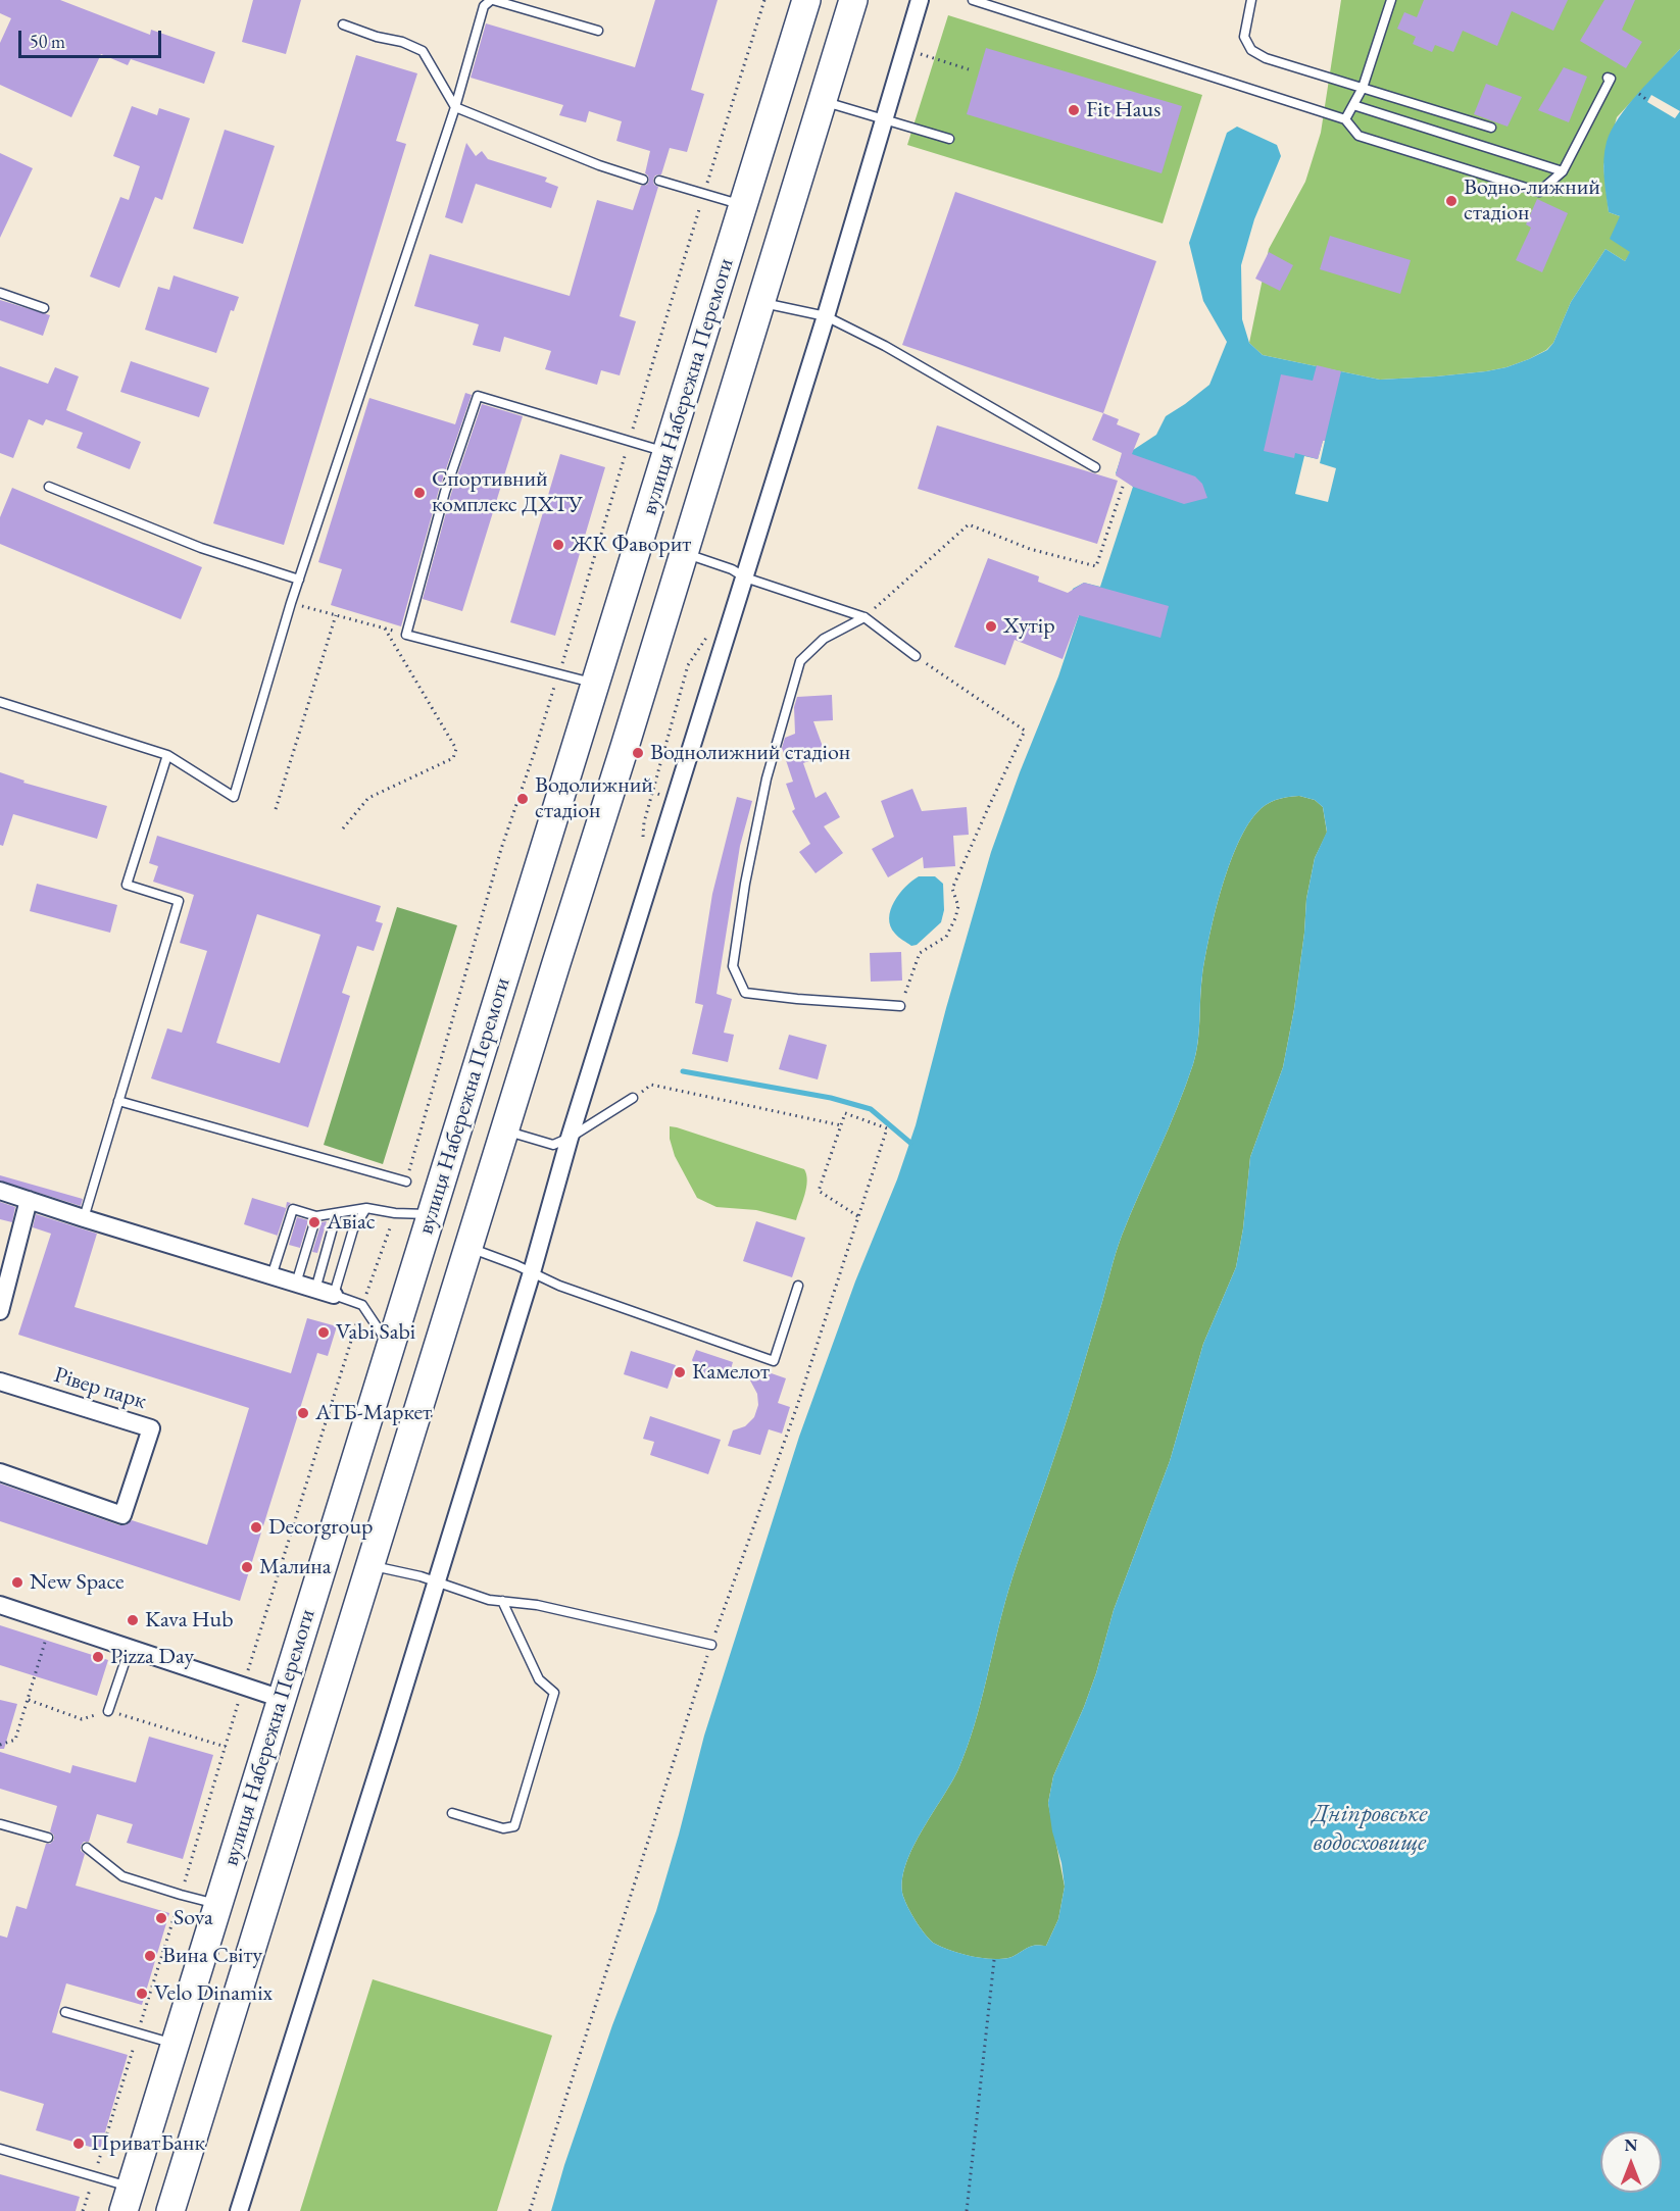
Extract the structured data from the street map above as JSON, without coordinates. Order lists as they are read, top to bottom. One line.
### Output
{"streets":{"main road":["вулиця Набережна Перемоги"],"street":["Рівер парк"]},"water":["Дніпровське водосховище"],"places":["Fit Haus","Водно-лижний стадіон","Спортивний комплекс ДХТУ","ЖК Фаворит","Хутір","Воднолижний стадіон","Водолижний стадіон","Авіас","Vabi Sabi","Камелот","АТБ-Маркет","Decorgroup","Малина","New Space","Kava Hub","Pizza Day","Sova","Вина Світу","Velo Dinamix","ПриватБанк"],"scale_bar":"50 m","north":"top"}
